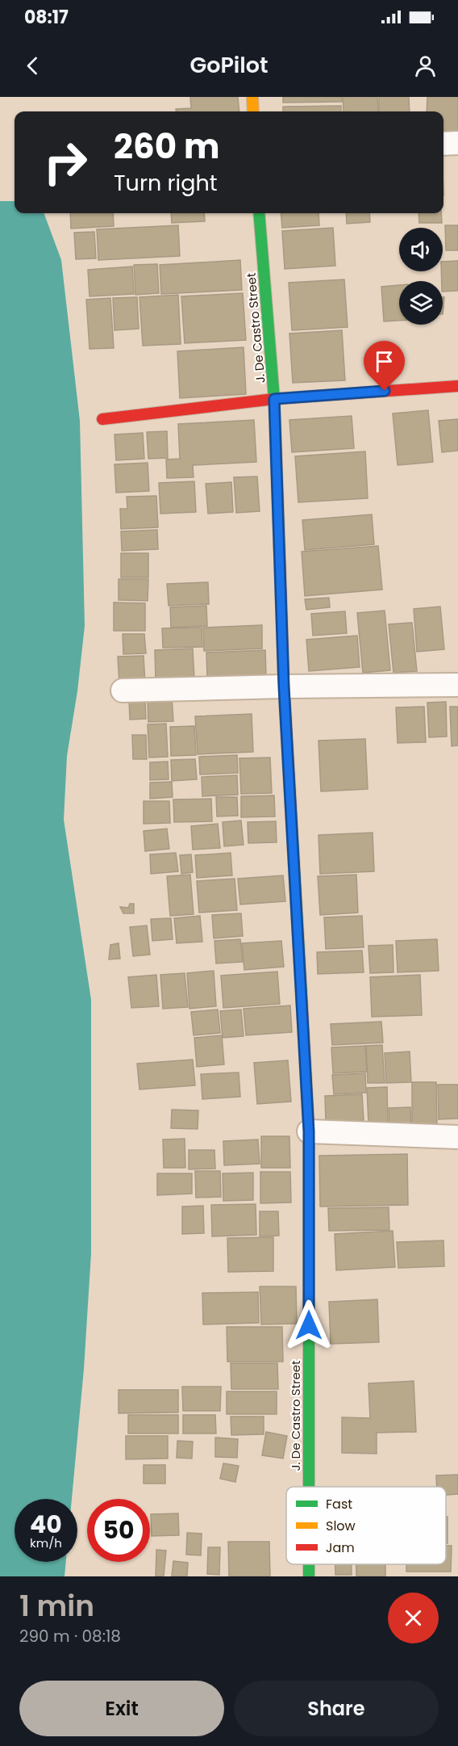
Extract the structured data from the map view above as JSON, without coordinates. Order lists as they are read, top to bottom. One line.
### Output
{"streets":{"main road":["J. De Castro Street"]},"legend":["Fast","Slow","Jam"],"page":{"status":"08:17","header":"GoPilot","turn":["260 m","Turn right"],"speed":"40 km/h","limit":"50","heading":["1 min","290 m · 08:18"],"buttons":["Exit","Share"]}}
